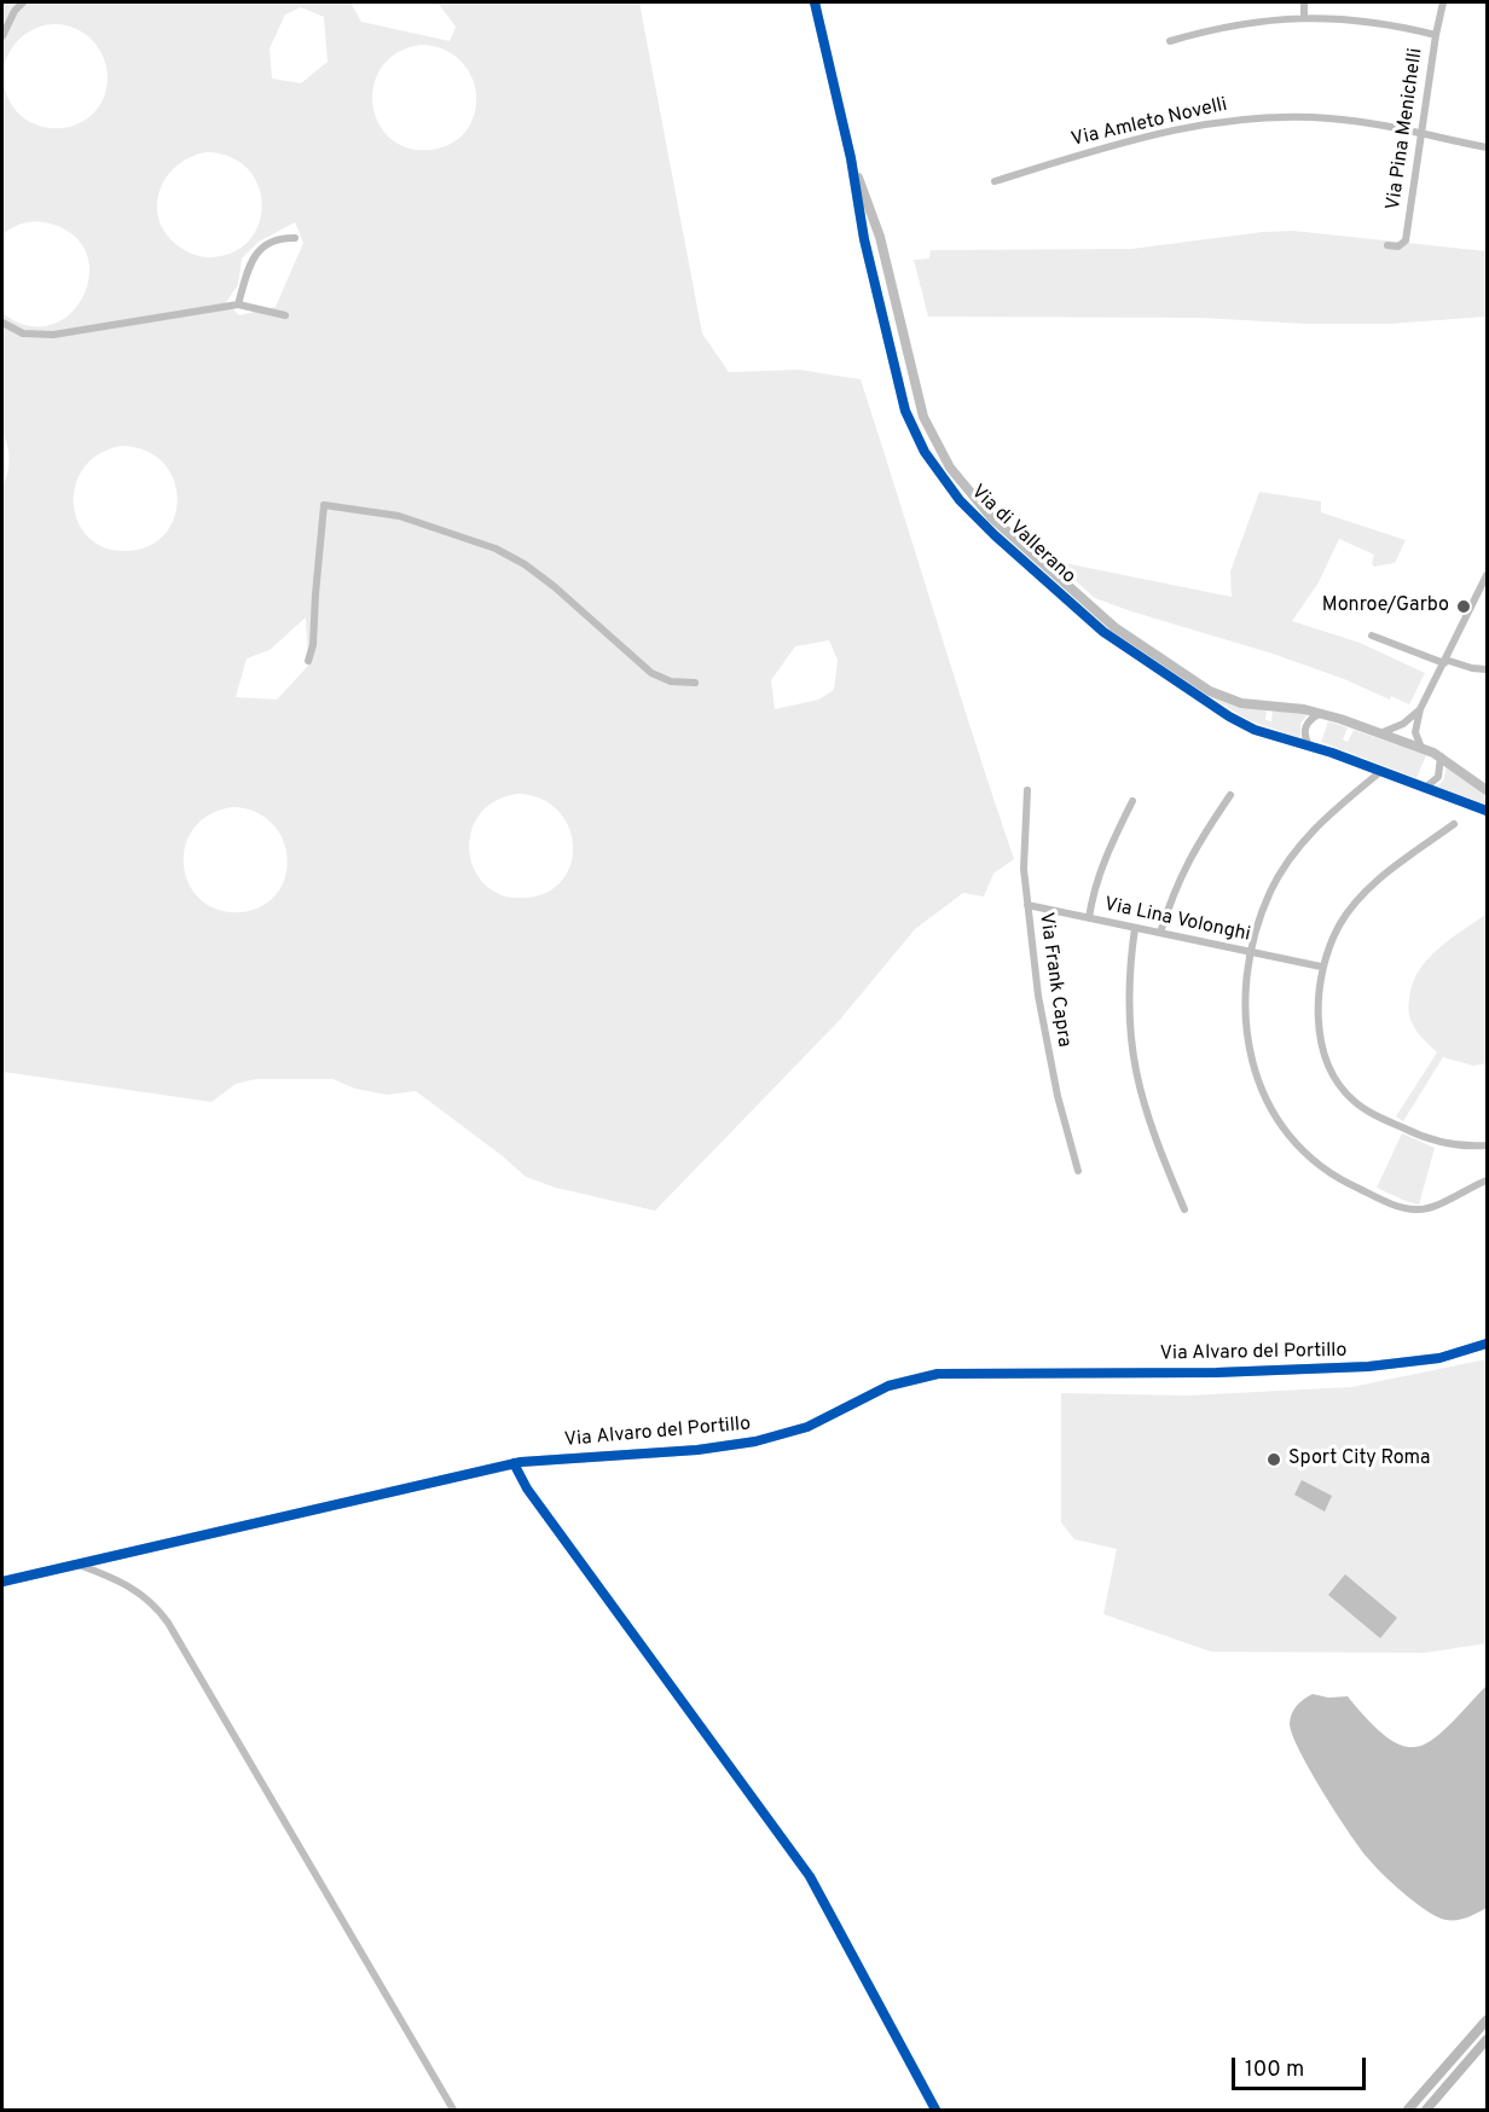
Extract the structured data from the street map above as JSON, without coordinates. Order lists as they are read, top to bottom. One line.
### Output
{"streets":{"street":["Via Amleto Novelli","Via Pina Menichelli","Via di Vallerano","Via Lina Volonghi","Via Frank Capra","Via Alvaro del Portillo"]},"crossings":[["Via Amleto Novelli","Via Pina Menichelli"],["Via Lina Volonghi","Via Frank Capra"]],"places":["Monroe/Garbo","Sport City Roma"],"scale_bar":"100 m"}
